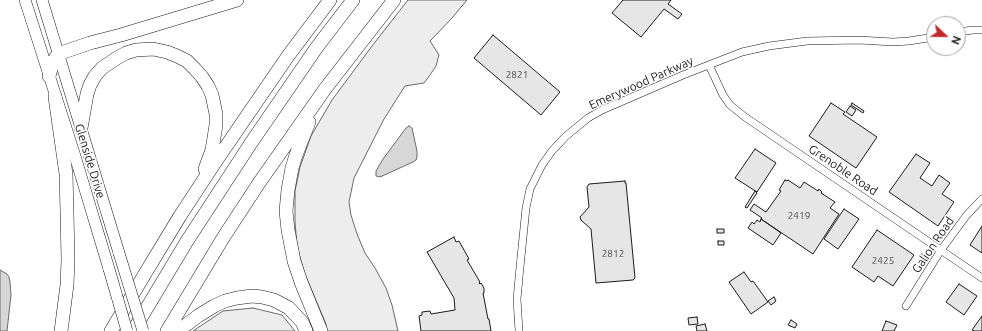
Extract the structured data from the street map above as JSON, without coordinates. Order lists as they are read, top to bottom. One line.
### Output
{"streets":{"main road":["Glenside Drive"],"street":["Emerywood Parkway","Grenoble Road","Galion Road"]},"crossings":[["Emerywood Parkway","Grenoble Road"],["Grenoble Road","Galion Road"]],"house_numbers":["2821","2419","2812","2425"],"north":"right"}
